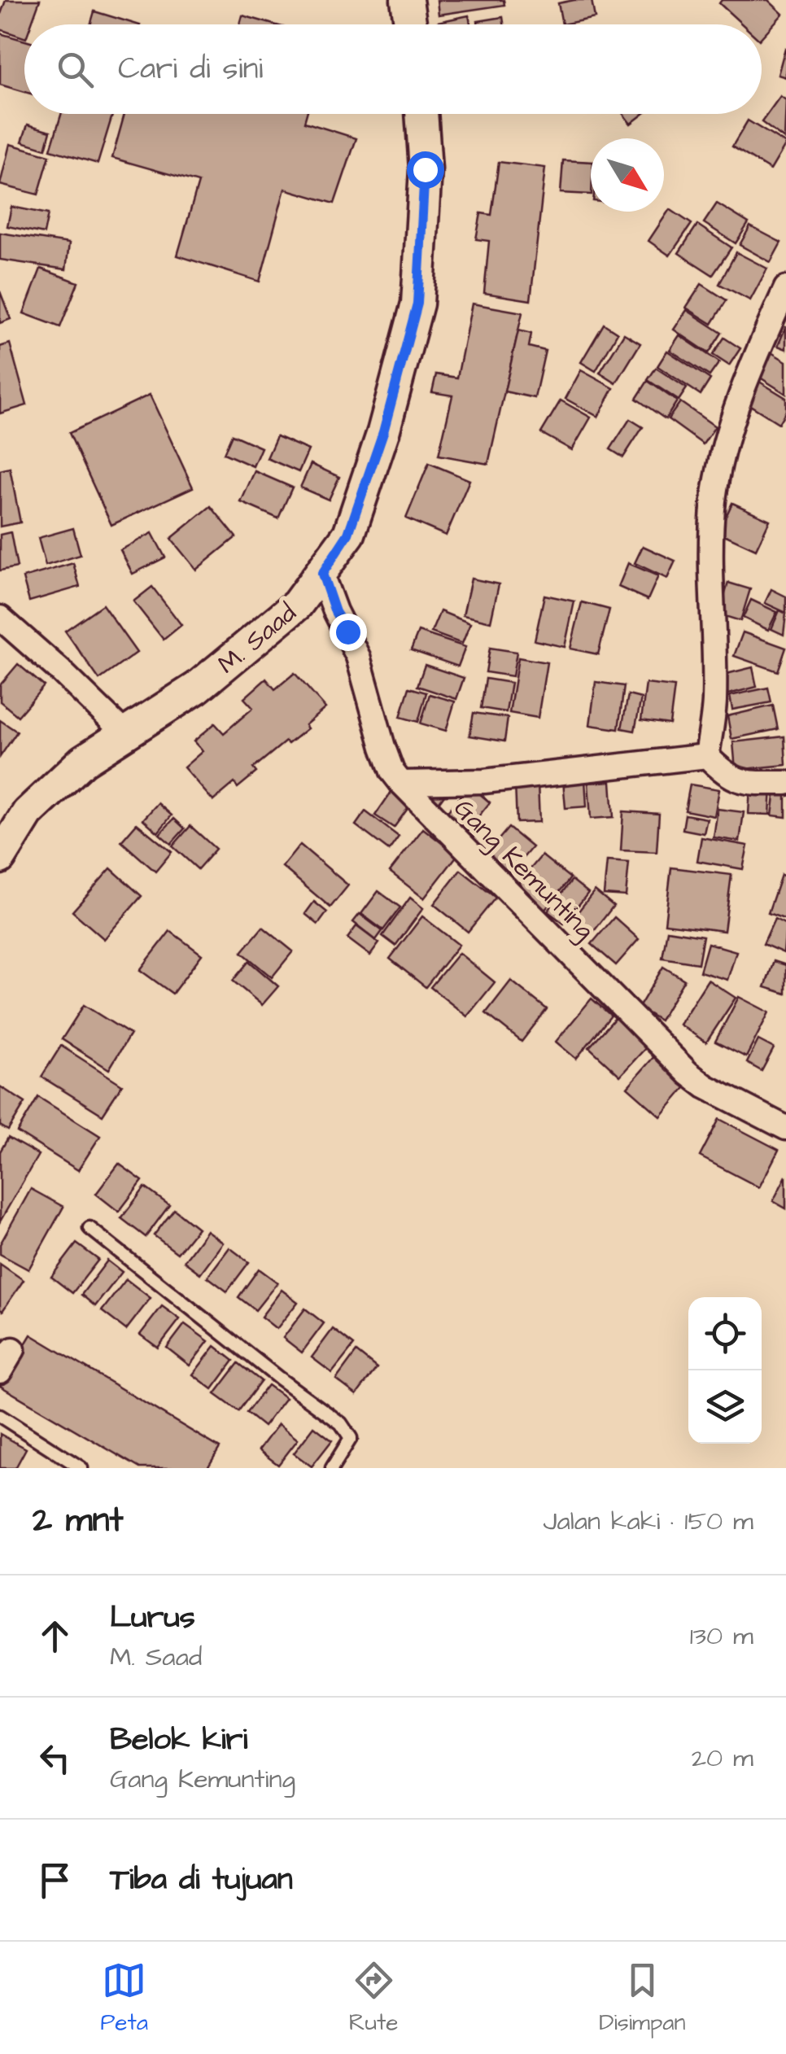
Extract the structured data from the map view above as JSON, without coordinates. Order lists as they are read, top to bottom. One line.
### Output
{"streets":{"street":["M. Saad","Gang Kemunting"]},"crossings":[["M. Saad","Gang Kemunting"]],"north":"bottom right","page":{"search":"Cari di sini","heading":["2 mnt","Jalan kaki · 150 m"],"list":[["Lurus","M. Saad","130 m"],["Belok kiri","Gang Kemunting","20 m"],"Tiba di tujuan"],"nav":["Peta","Rute","Disimpan"]}}
